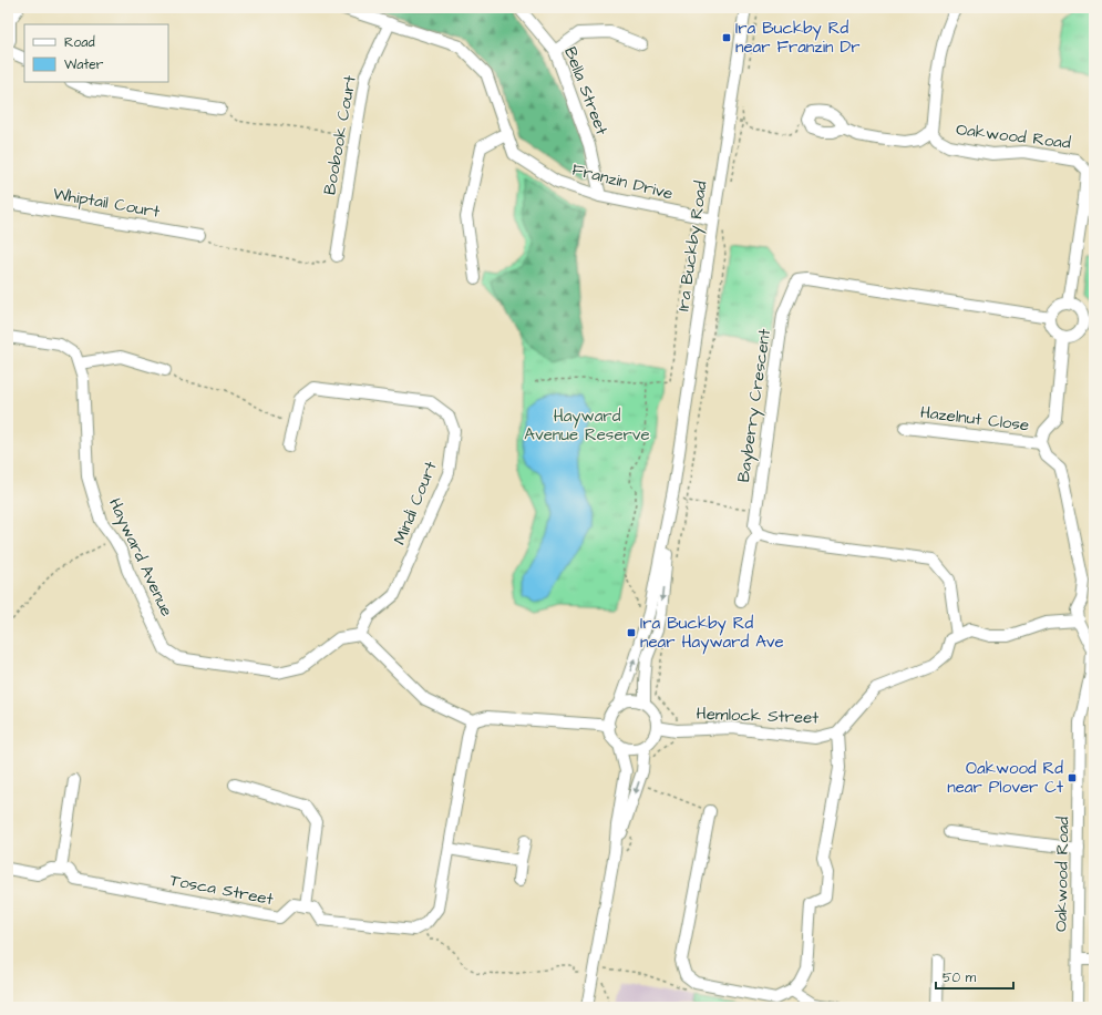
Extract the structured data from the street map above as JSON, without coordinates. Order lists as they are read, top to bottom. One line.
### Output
{"streets":{"street":["Bella Street","Boobook Court","Oakwood Road","Franzin Drive","Whiptail Court","Ira Buckby Road","Bayberry Crescent","Hazelnut Close","Mindi Court","Hayward Avenue","Hemlock Street","Tosca Street"]},"crossings":[["Bella Street","Franzin Drive"],["Boobook Court","Franzin Drive"],["Oakwood Road","Bayberry Crescent"],["Franzin Drive","Ira Buckby Road"],["Ira Buckby Road","Hemlock Street"],["Mindi Court","Hayward Avenue"]],"parks":["Hayward Avenue Reserve"],"places":{"transit":["Ira Buckby Rd near Franzin Dr","Ira Buckby Rd near Hayward Ave","Oakwood Rd near Plover Ct"]},"legend":["Road","Water"],"scale_bar":"50 m"}
